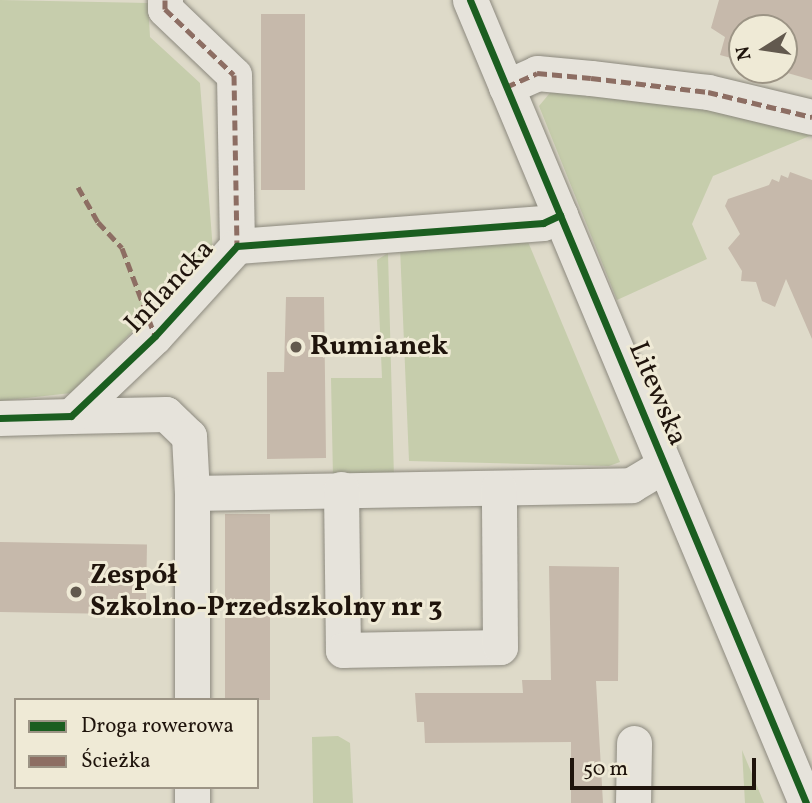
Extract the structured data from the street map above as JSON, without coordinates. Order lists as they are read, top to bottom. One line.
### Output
{"streets":{"street":["Inflancka","Litewska"]},"crossings":[["Inflancka","Litewska"]],"places":["Rumianek","Zespół Szkolno-Przedszkolny nr 3"],"legend":["Droga rowerowa","Ścieżka"],"scale_bar":"50 m","north":"left"}
